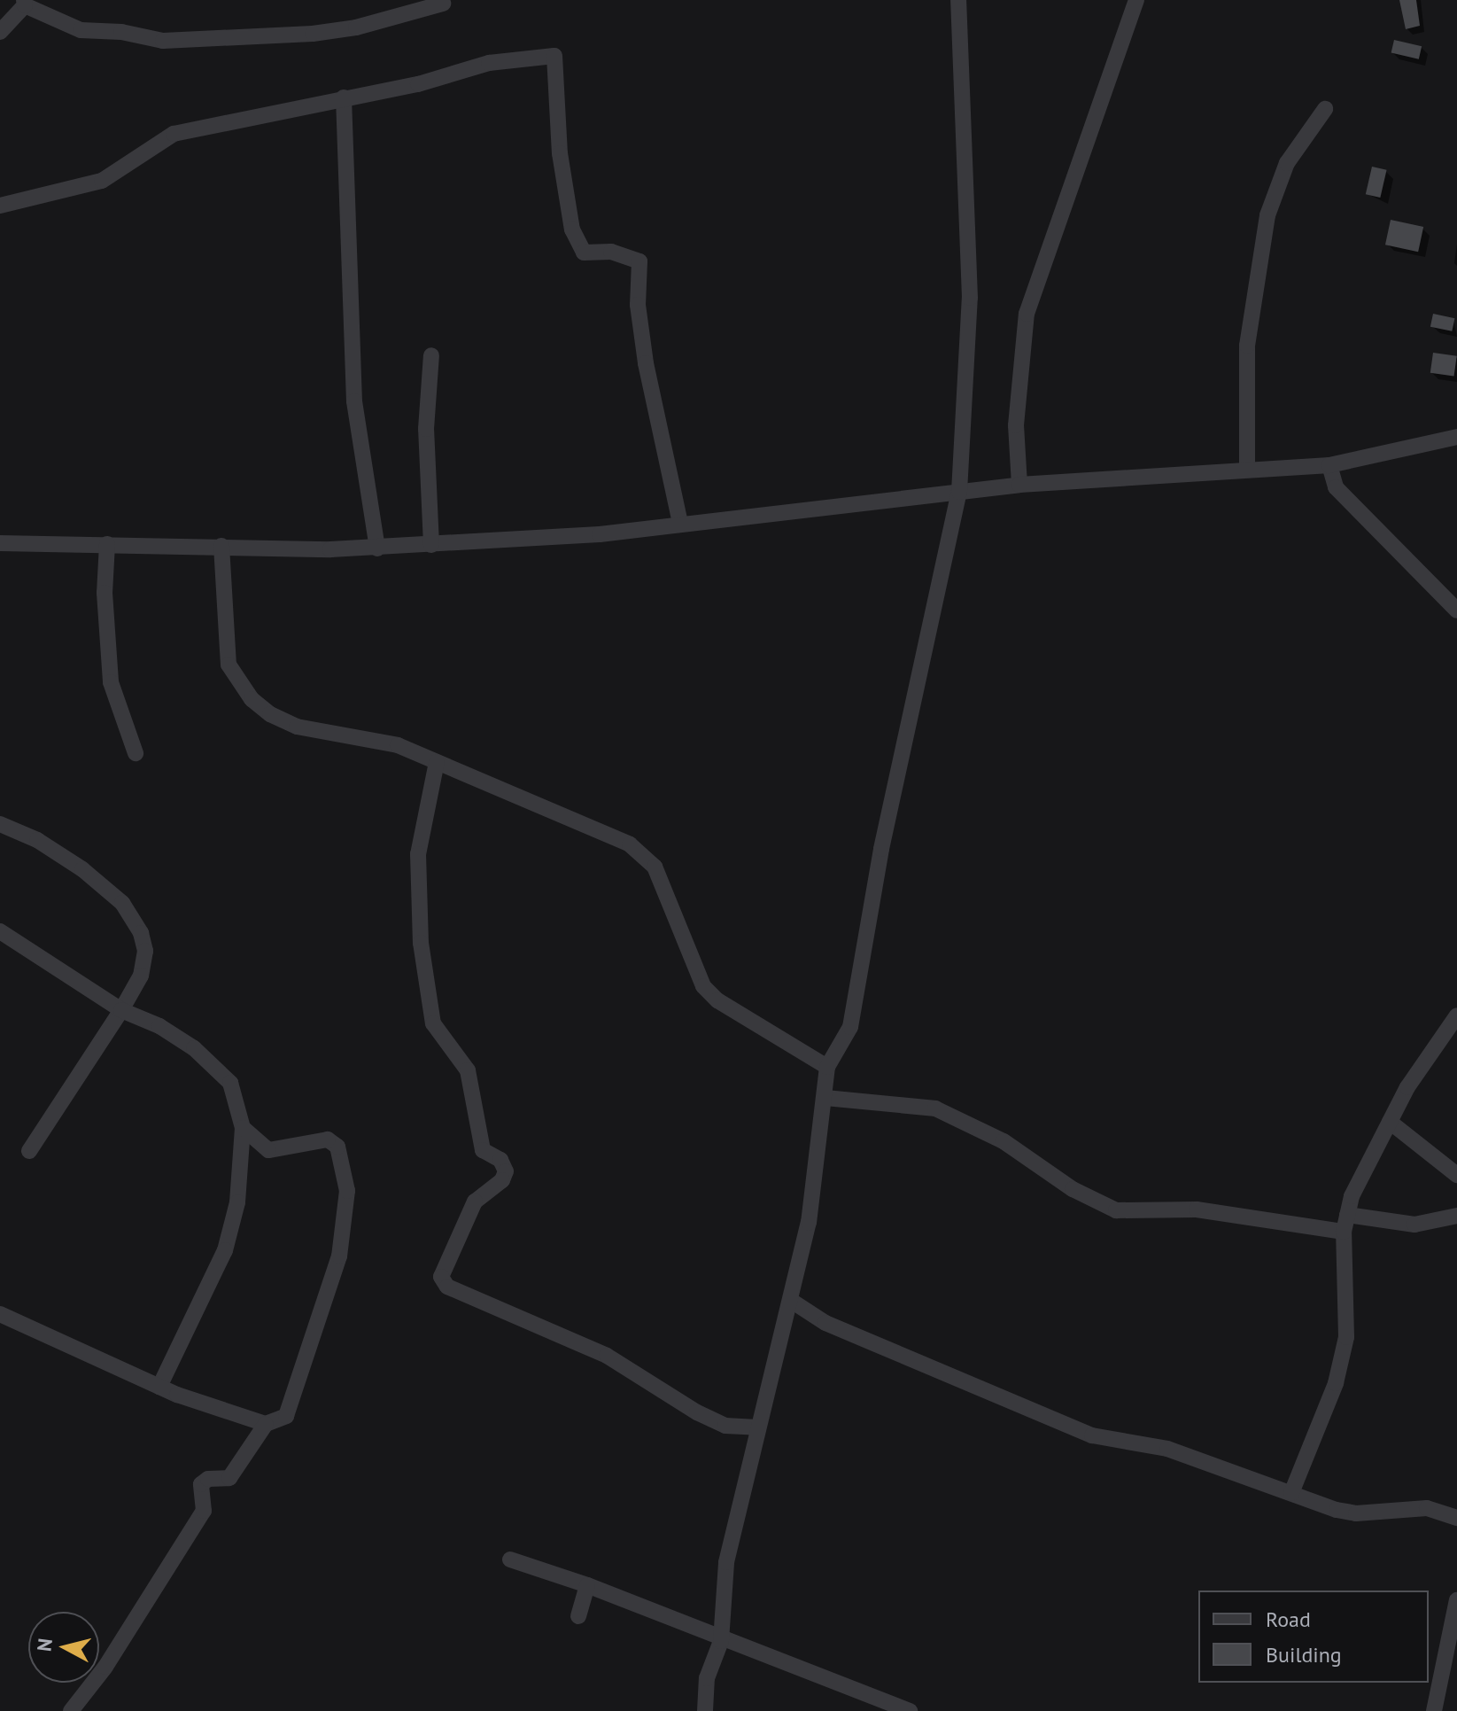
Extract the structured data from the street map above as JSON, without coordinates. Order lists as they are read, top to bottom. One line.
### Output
{"legend":["Road","Building"],"north":"left"}
